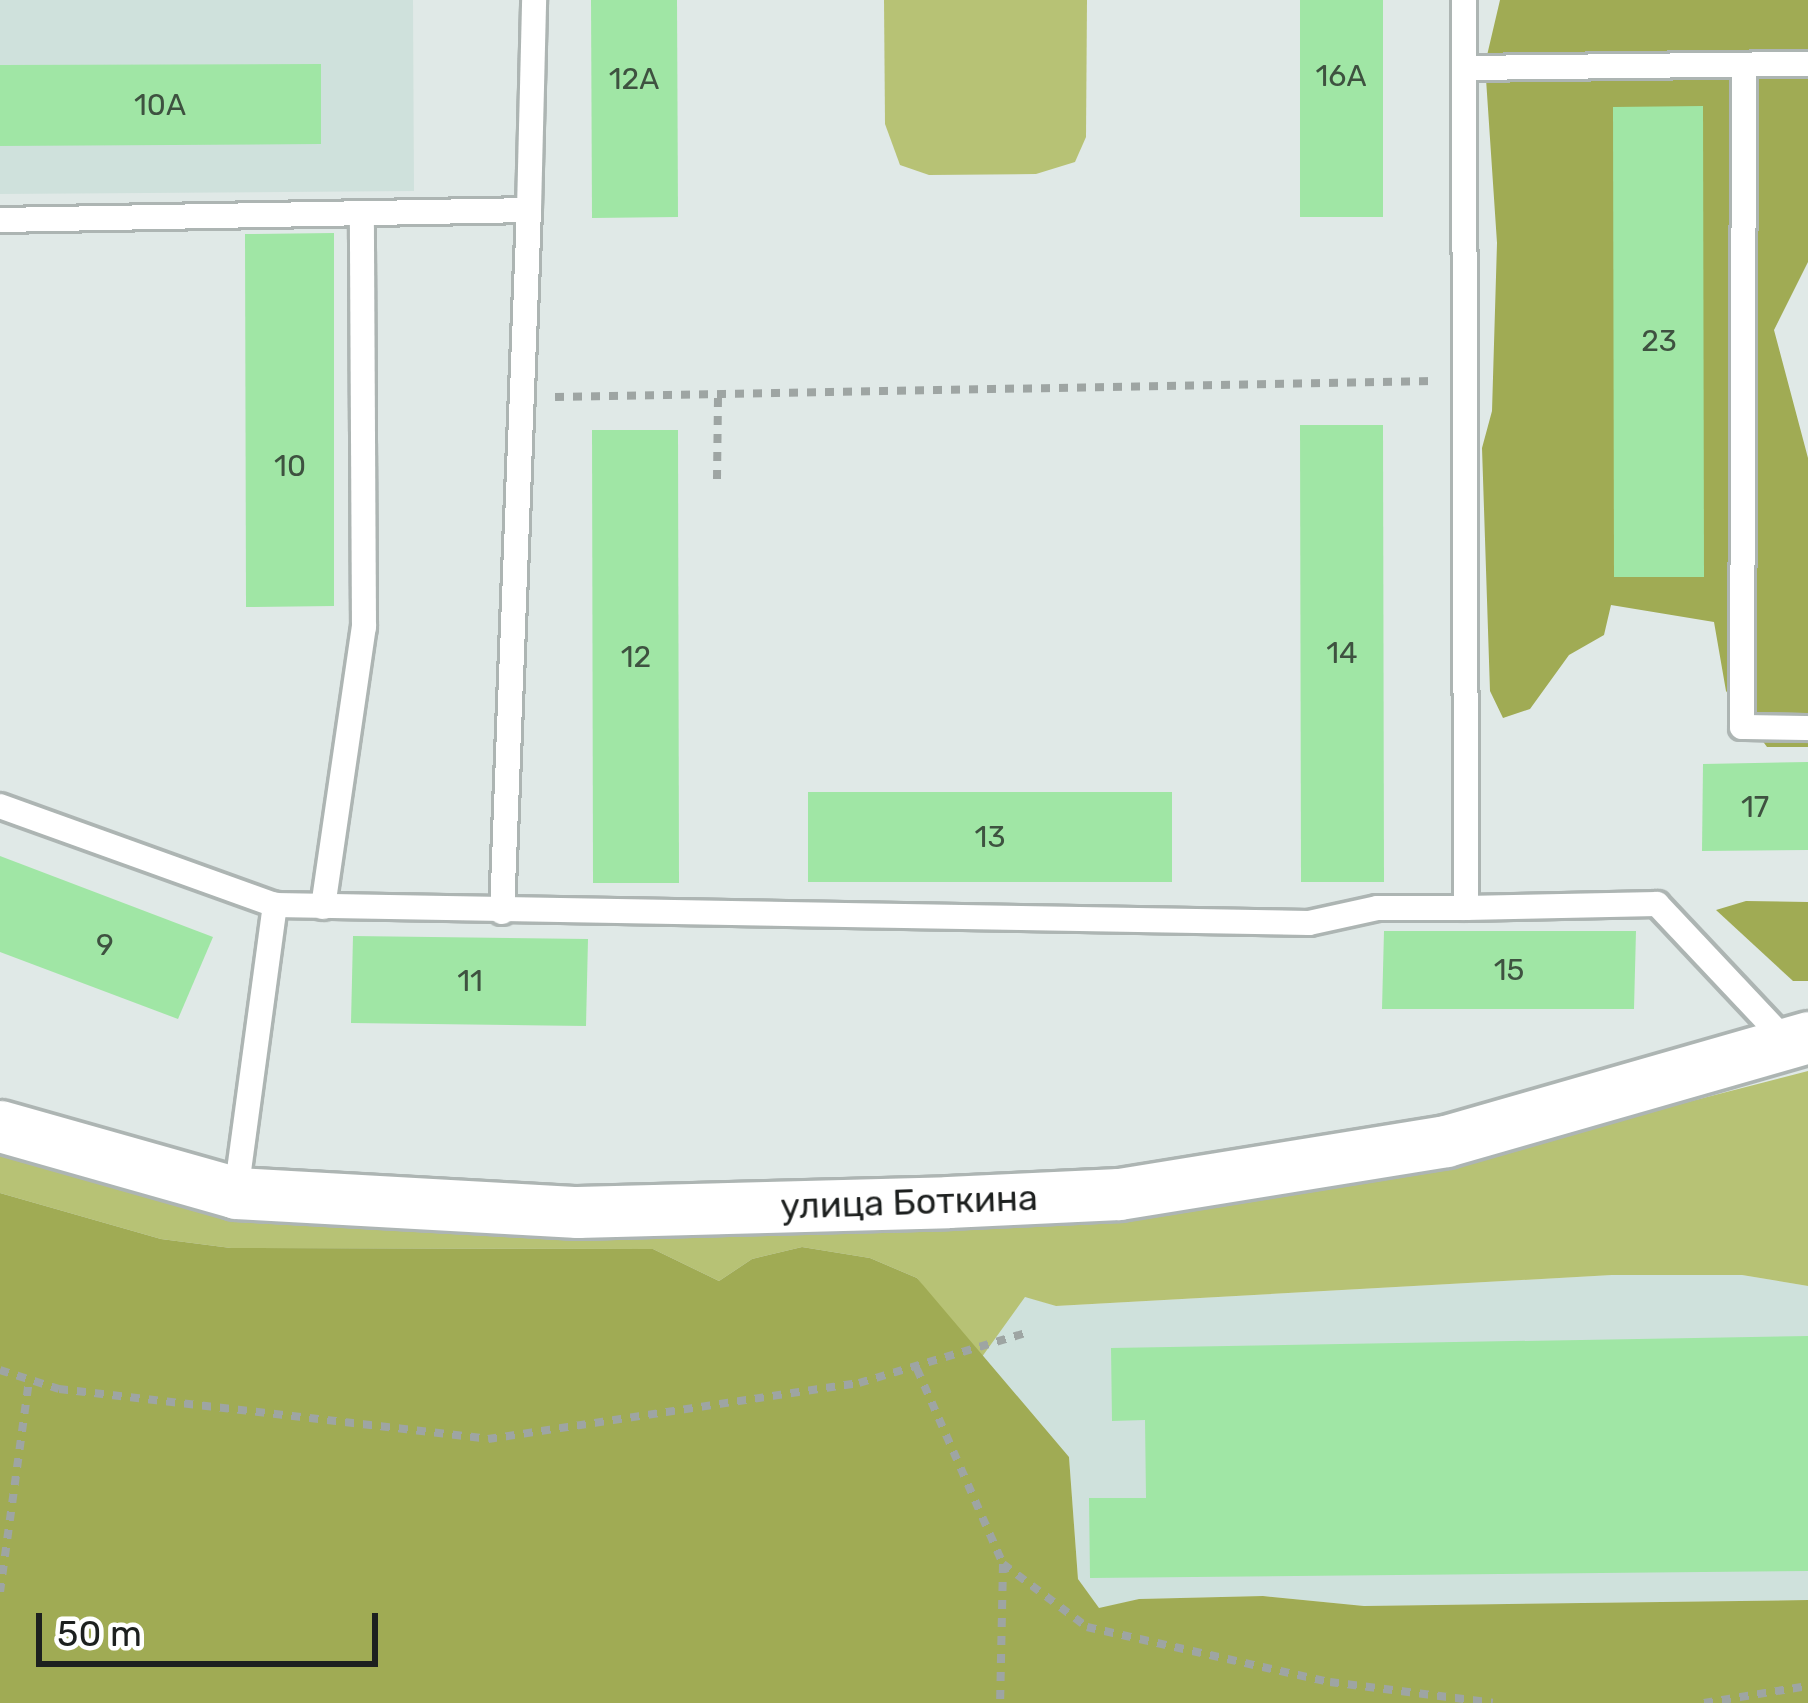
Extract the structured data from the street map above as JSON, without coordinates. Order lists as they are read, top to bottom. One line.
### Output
{"streets":{"street":["улица Боткина"]},"house_numbers":["16А","12А","10А","23","10","14","12","17","13","9","15","11"],"scale_bar":"50 m"}
